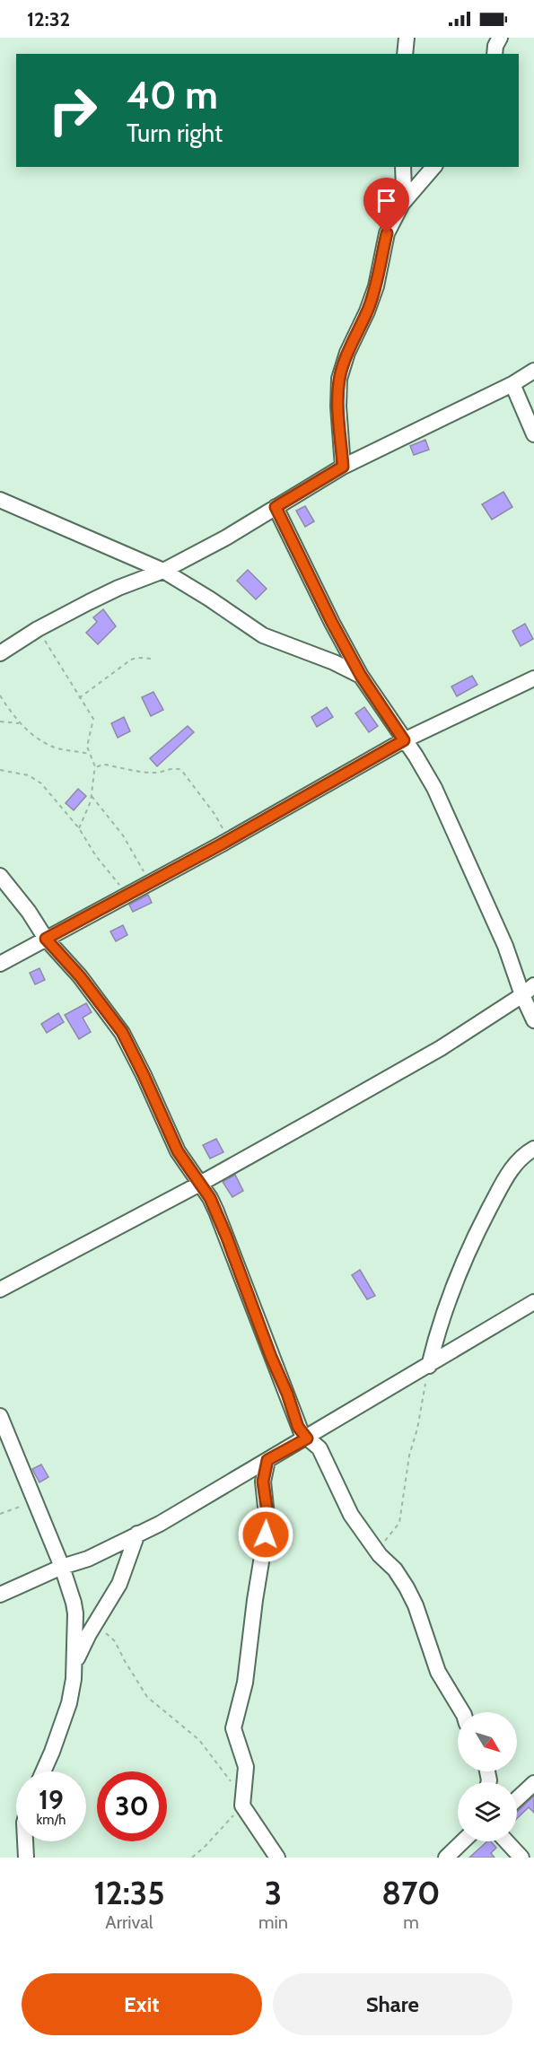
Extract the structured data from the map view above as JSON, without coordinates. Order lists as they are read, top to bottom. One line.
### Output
{"north":"bottom right","page":{"status":"12:32","turn":["40 m","Turn right"],"speed":"19 km/h","limit":"30","eta":["12:35","Arrival","3","min","870","m"],"buttons":["Exit","Share"]}}
